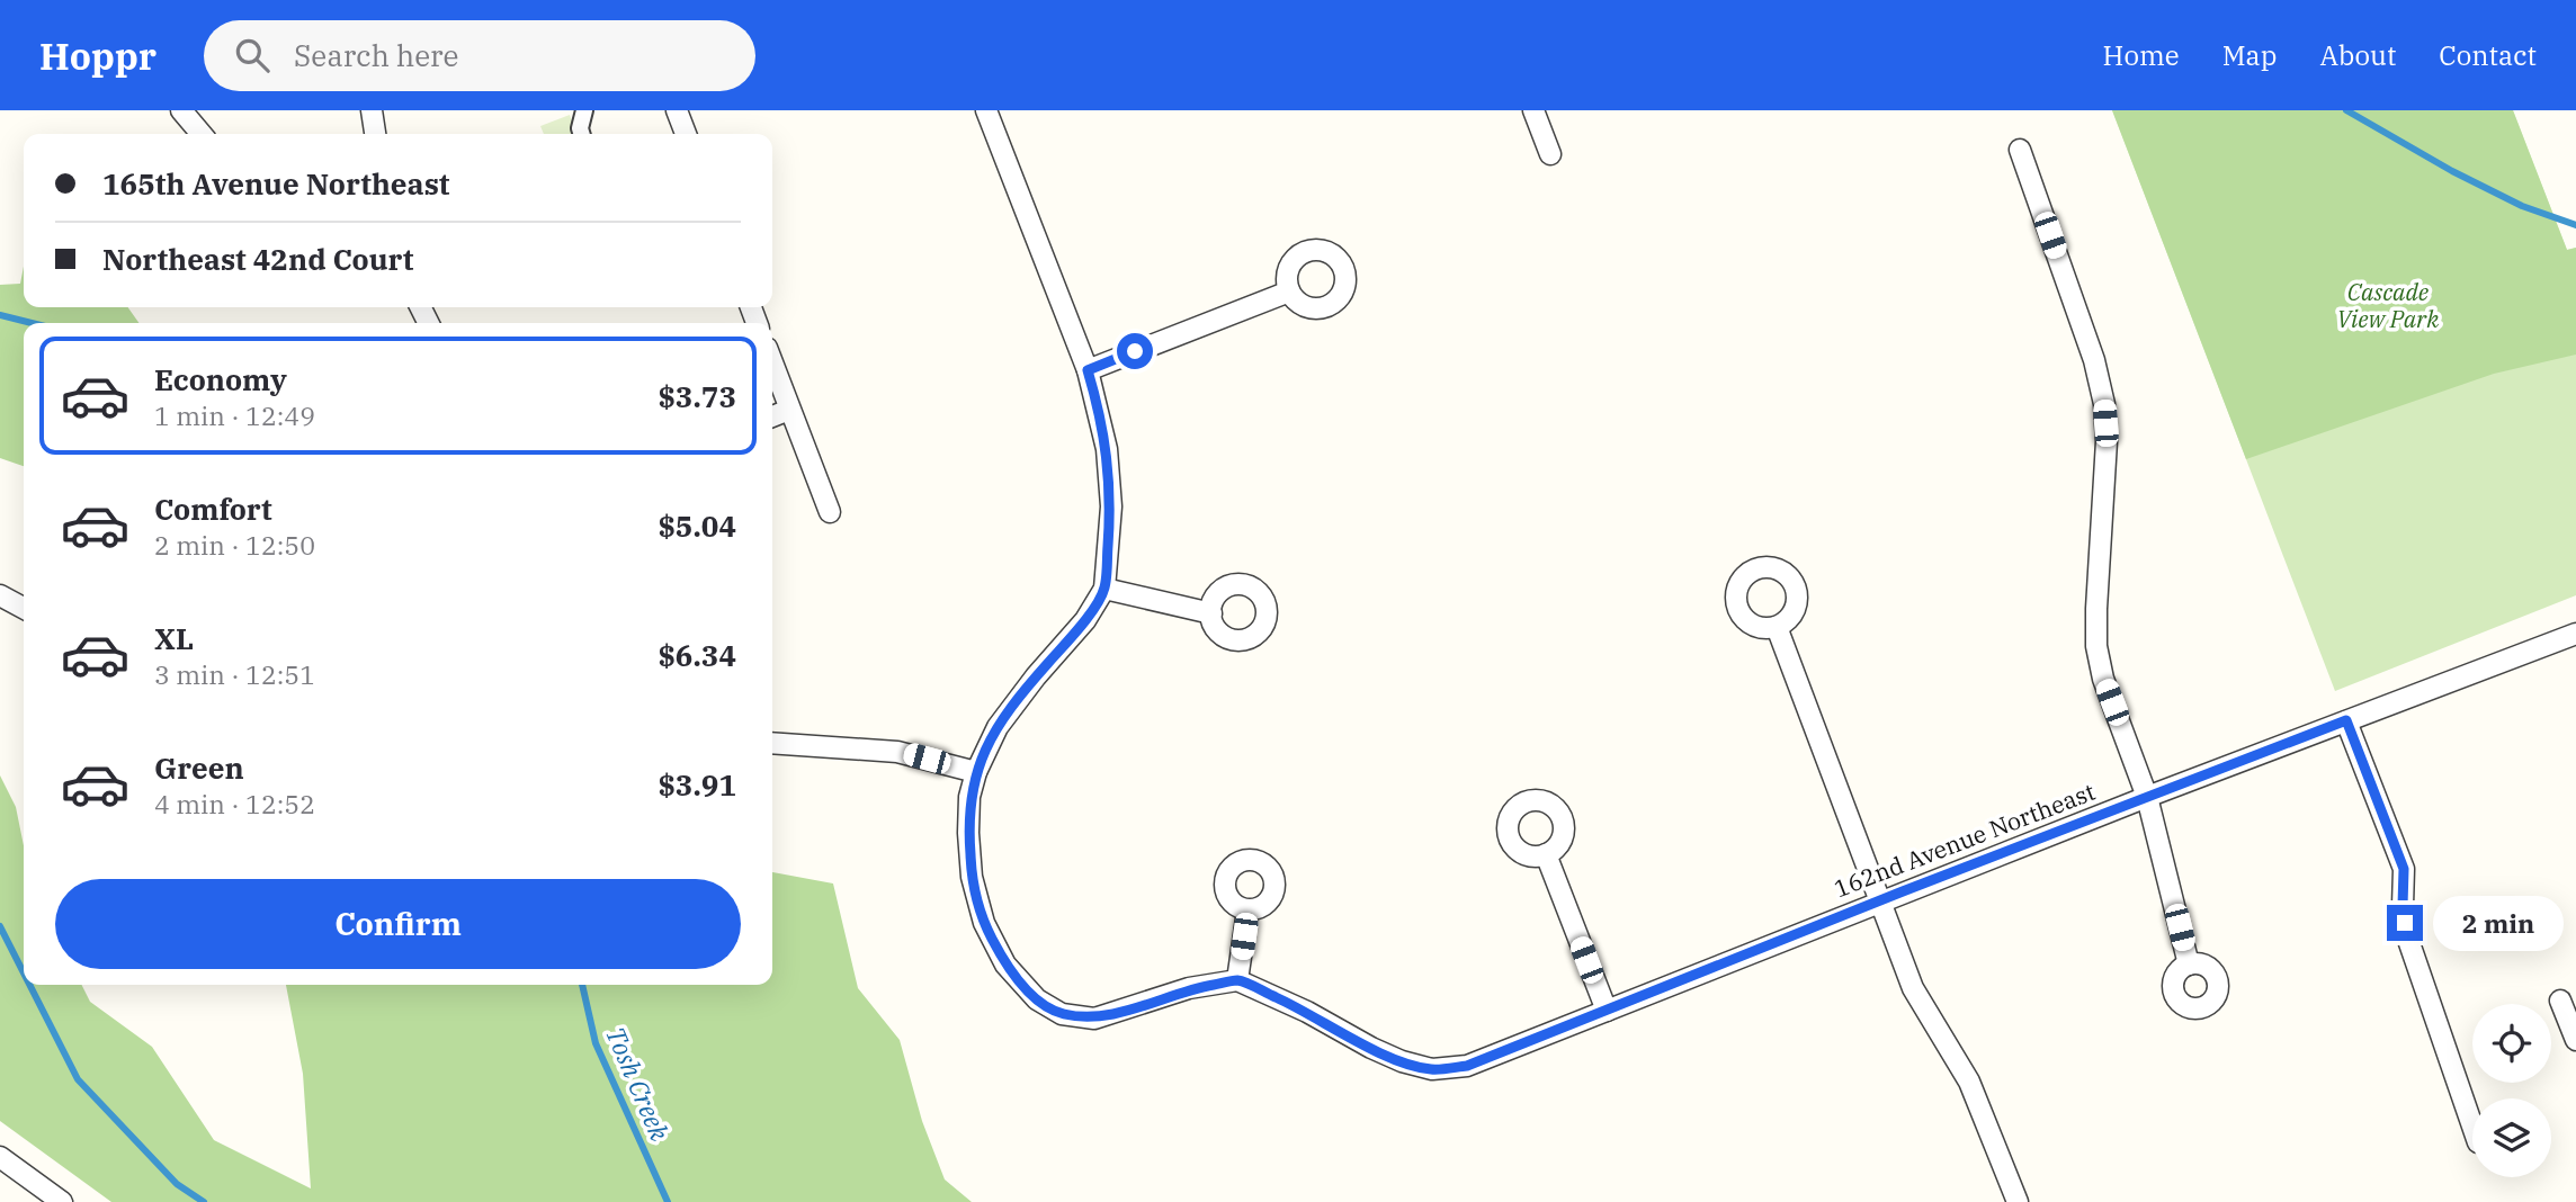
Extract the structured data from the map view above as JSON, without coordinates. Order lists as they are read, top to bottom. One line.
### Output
{"streets":{"street":["162nd Avenue Northeast"]},"water":["Tosh Creek"],"parks":["Cascade View Park"],"page":{"header":"Hoppr","search":"Search here","nav":["Home","Map","About","Contact"],"banner":["165th Avenue Northeast","Northeast 42nd Court"],"list":[{"name":"Economy","note":"1 min · 12:49","value":"$3.73"},{"name":"Comfort","note":"2 min · 12:50","value":"$5.04"},{"name":"XL","note":"3 min · 12:51","value":"$6.34"},{"name":"Green","note":"4 min · 12:52","value":"$3.91"}],"buttons":"Confirm","bubble":"2 min"}}
